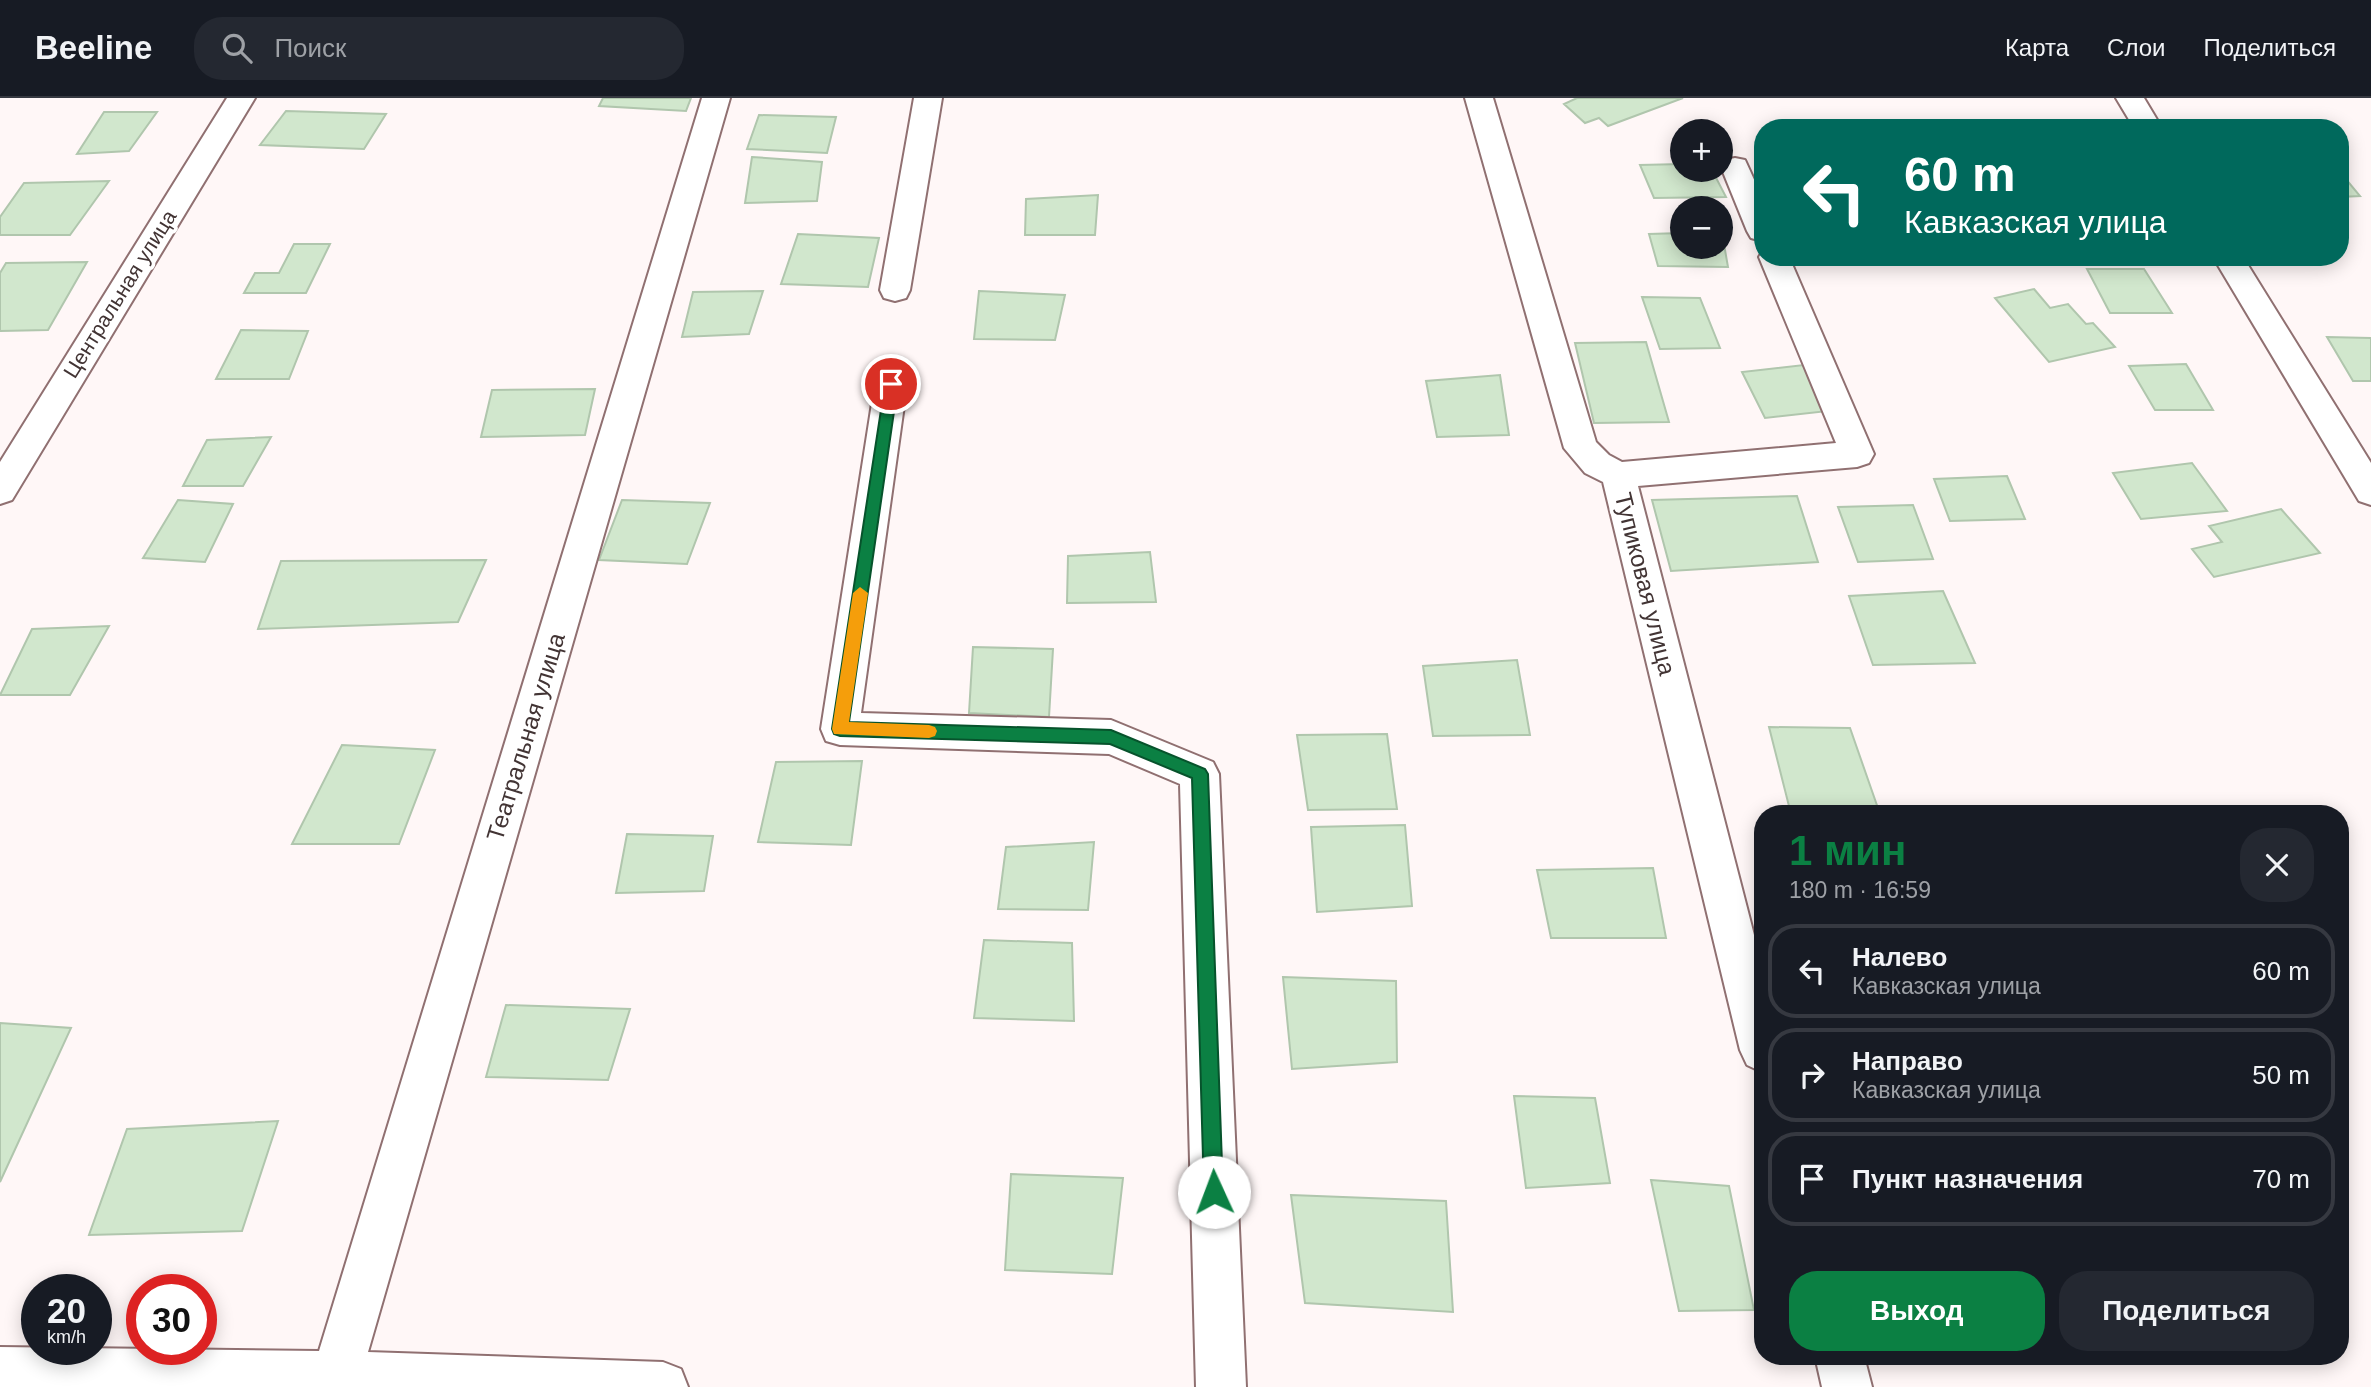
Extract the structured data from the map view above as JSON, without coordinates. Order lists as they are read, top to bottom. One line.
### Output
{"streets":{"street":["Центральная улица","Тупиковая улица","Театральная улица"]},"page":{"header":"Beeline","search":"Поиск","nav":["Карта","Слои","Поделиться"],"map_buttons":["+","−"],"turn":["60 m","Кавказская улица"],"heading":["1 мин","180 m · 16:59"],"list":[{"name":"Налево","note":"Кавказская улица","value":"60 m"},{"name":"Направо","note":"Кавказская улица","value":"50 m"},{"name":"Пункт назначения","value":"70 m"}],"buttons":["Выход","Поделиться"],"speed":"20 km/h","limit":"30"}}
